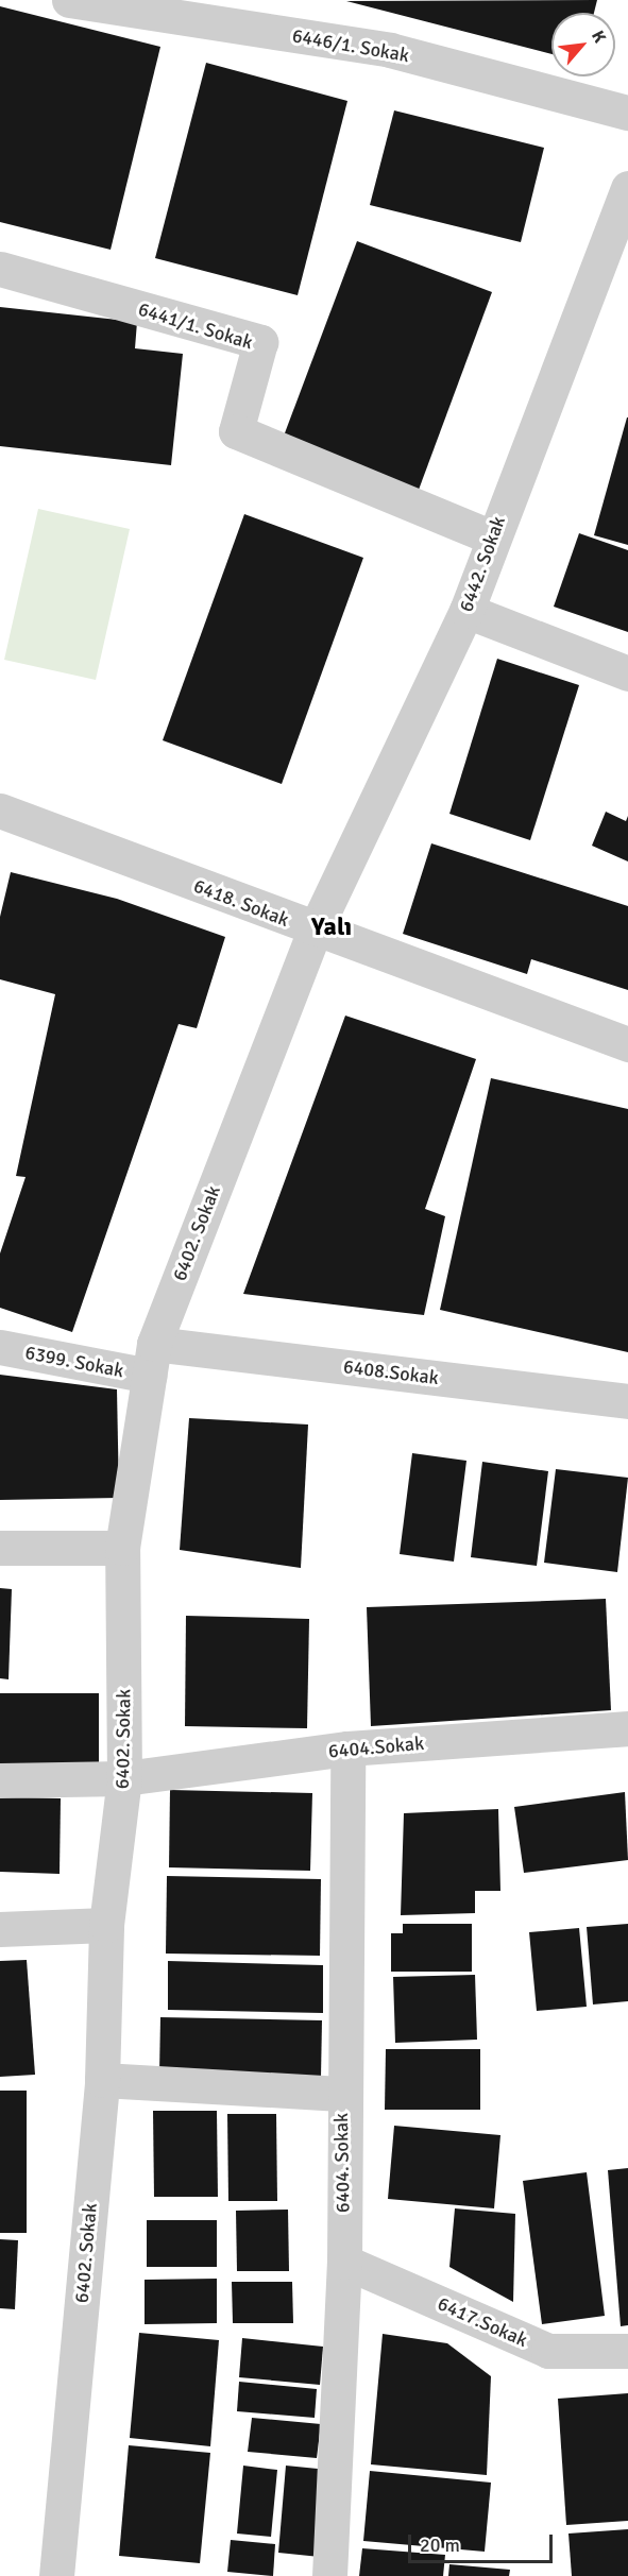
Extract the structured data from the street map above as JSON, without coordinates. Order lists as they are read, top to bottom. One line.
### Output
{"streets":{"street":["6446/1. Sokak","6441/1. Sokak","6442. Sokak","6418. Sokak","6402. Sokak","6399. Sokak","6408.Sokak","6404.Sokak","6404. Sokak","6417.Sokak"]},"crossings":[["6441/1. Sokak","6442. Sokak"],["6442. Sokak","6418. Sokak"],["6442. Sokak","6402. Sokak"],["6418. Sokak","6402. Sokak"],["6402. Sokak","6399. Sokak"],["6402. Sokak","6408.Sokak"],["6402. Sokak","6404.Sokak"],["6399. Sokak","6408.Sokak"],["6404.Sokak","6404. Sokak"],["6404. Sokak","6417.Sokak"]],"districts":["Yalı"],"scale_bar":"20 m","north":"top right"}
